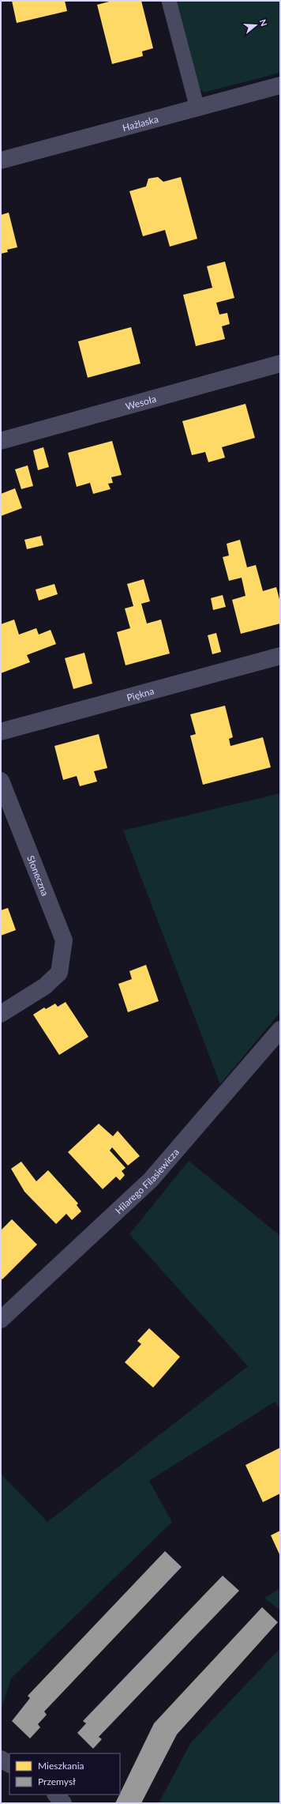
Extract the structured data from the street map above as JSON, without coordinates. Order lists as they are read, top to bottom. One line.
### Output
{"streets":{"street":["Hażlaska","Wesoła","Piękna","Słoneczna","Hilarego Filasiewicza"]},"legend":["Mieszkania","Przemysł"],"north":"right"}
